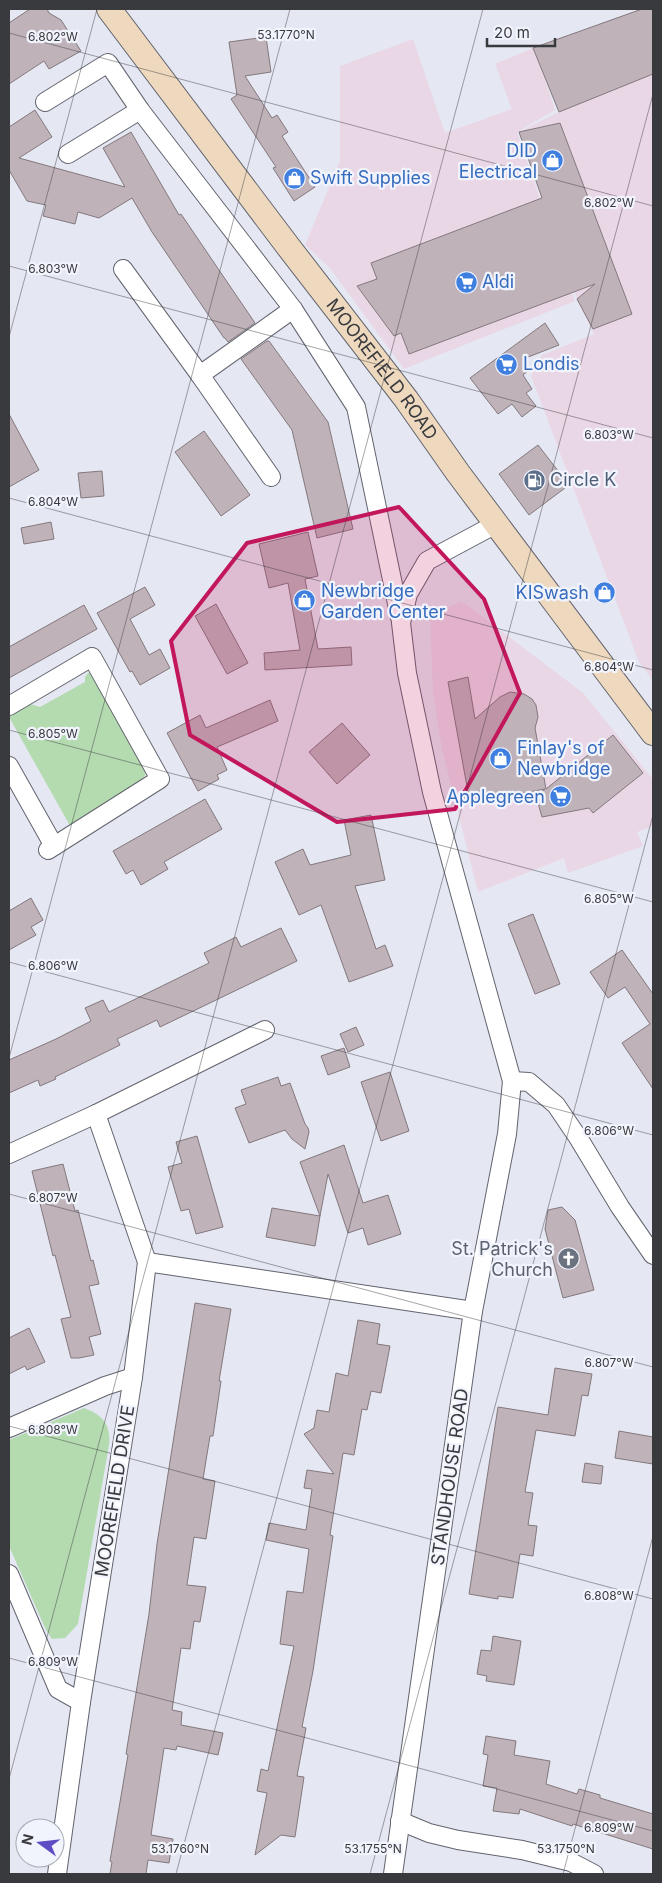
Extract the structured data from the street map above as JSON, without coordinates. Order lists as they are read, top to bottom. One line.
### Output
{"streets":{"street":["MOOREFIELD ROAD","STANDHOUSE ROAD","MOOREFIELD DRIVE"]},"places":{"shop":["DID Electrical","Swift Supplies","KISwash","Newbridge Garden Center","Finlay's of Newbridge"],"supermarket":["Aldi","Londis","Applegreen"],"fuel station":["Circle K"],"church":["St. Patrick's Church"]},"scale_bar":"20 m","north":"left","coordinates":["53.1770°N","6.802°W","6.803°W","6.804°W","6.805°W","6.806°W","6.807°W","6.808°W","6.809°W","53.1760°N","53.1755°N","53.1750°N"]}
